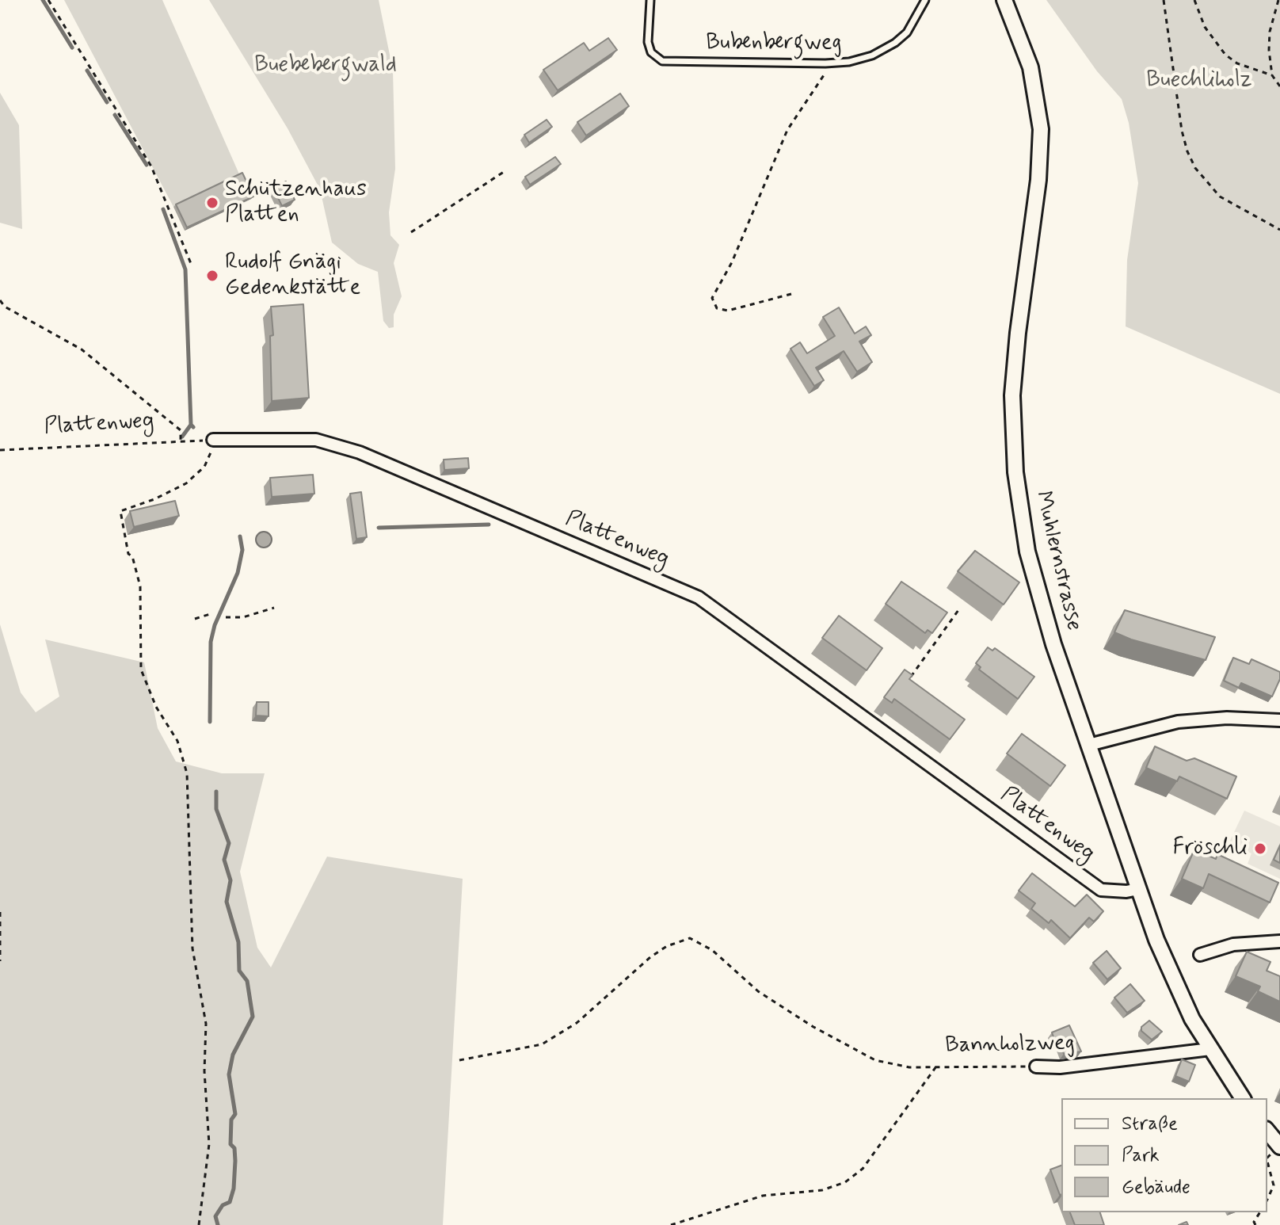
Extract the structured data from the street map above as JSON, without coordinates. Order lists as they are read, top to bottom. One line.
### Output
{"streets":{"street":["Plattenweg","Muhlernstrasse","Bannholzweg"],"lane":["Bubenbergweg"]},"crossings":[["Plattenweg","Muhlernstrasse"],["Muhlernstrasse","Bannholzweg"]],"parks":["Buebebergwald","Buechliholz"],"places":["Schützenhaus Platten","Rudolf Gnägi Gedenkstätte","Fröschli"],"legend":["Straße","Park","Gebäude"]}
